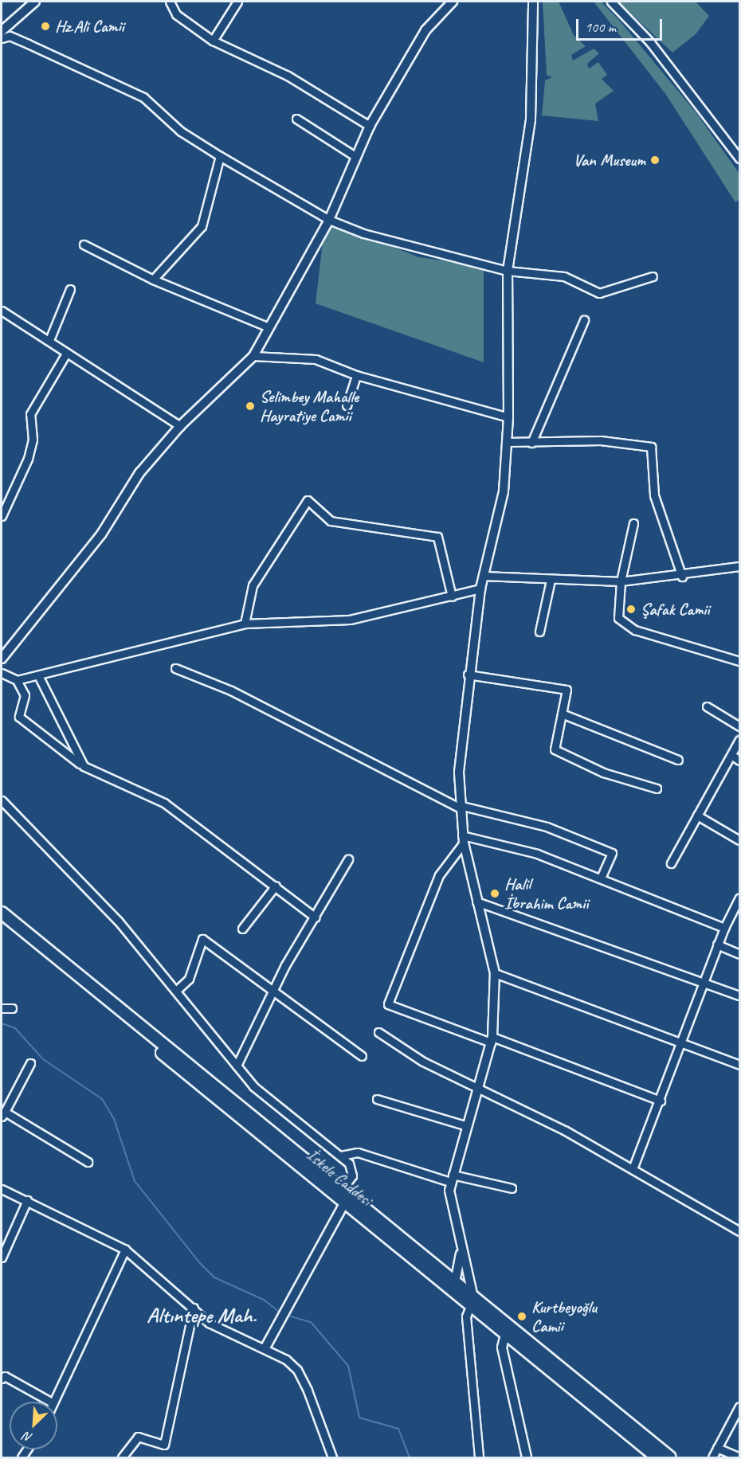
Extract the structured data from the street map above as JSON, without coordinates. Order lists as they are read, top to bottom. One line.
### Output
{"streets":{"main road":["İskele Caddesi"]},"districts":["Altıntepe Mah."],"places":["Hz.Ali Camii","Van Museum","Selimbey Mahalle Hayratiye Camii","Şafak Camii","Halil İbrahim Camii","Kurtbeyoğlu Camii"],"scale_bar":"100 m","north":"bottom left"}
